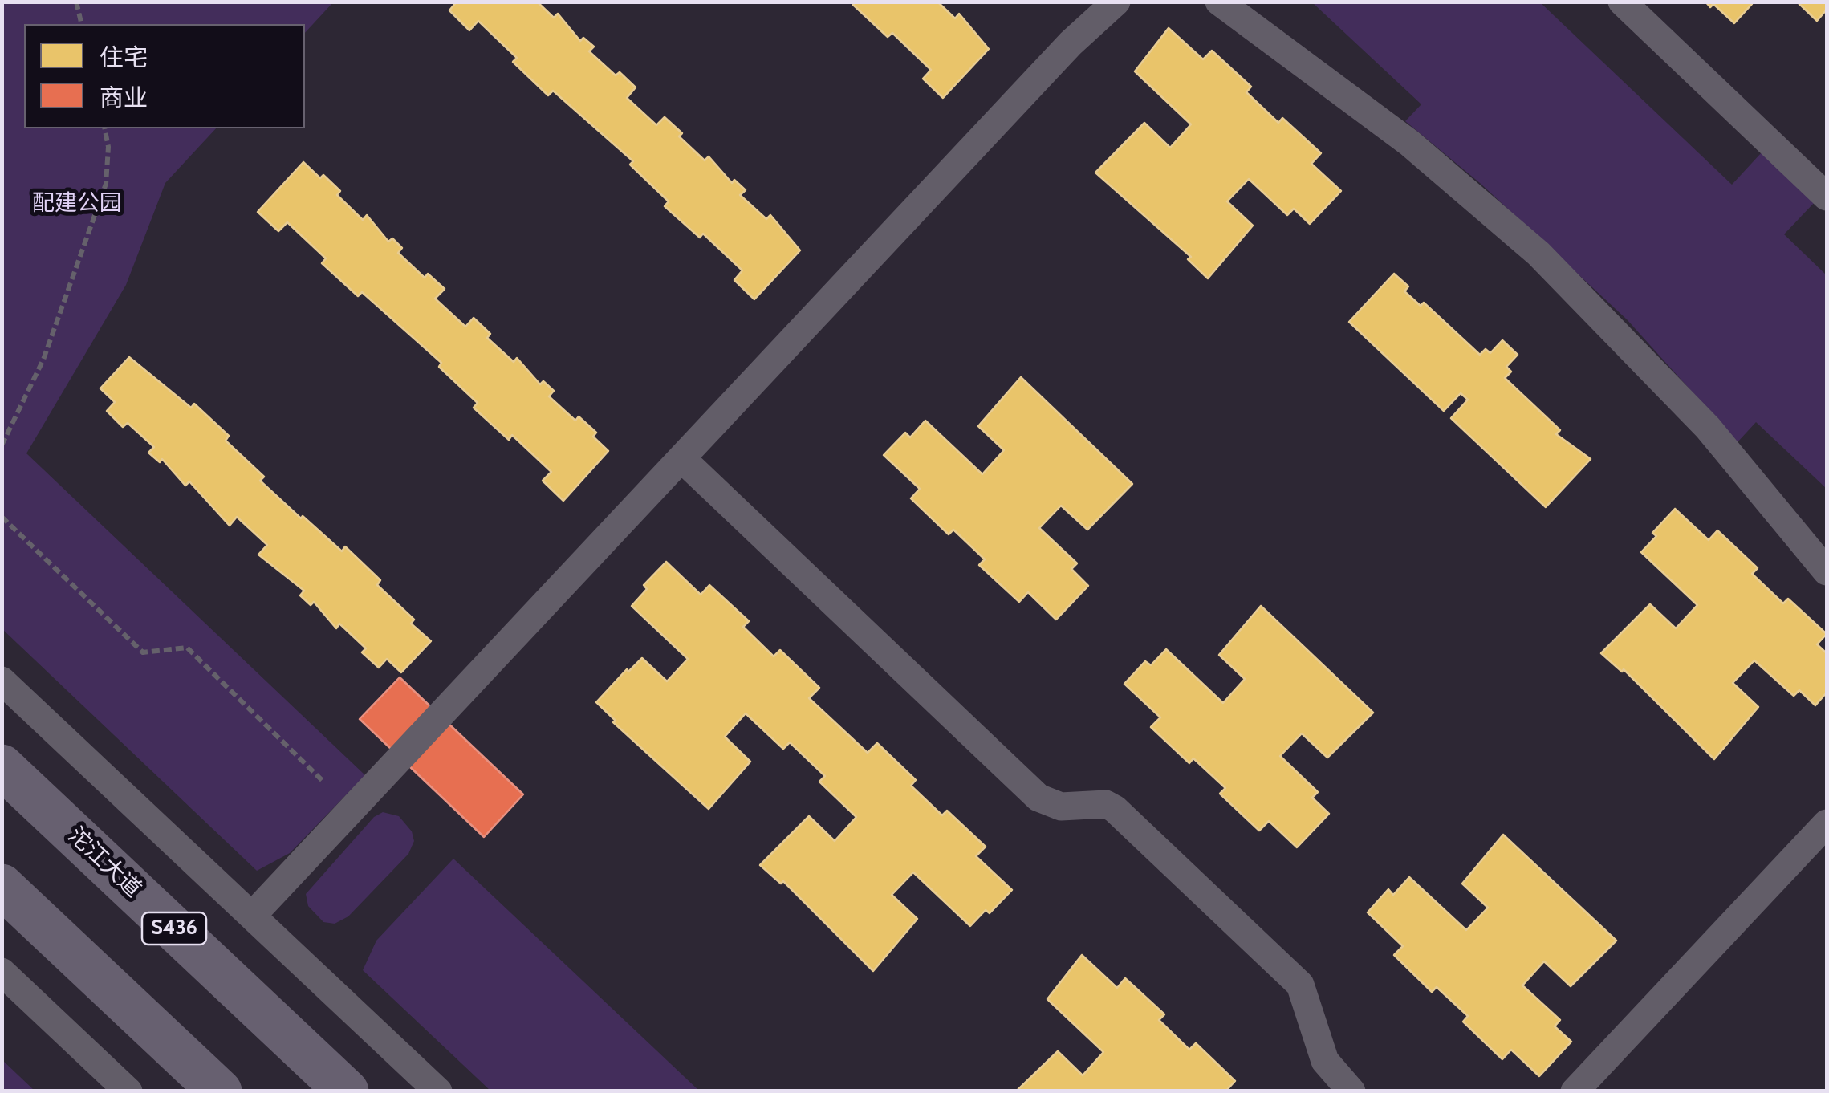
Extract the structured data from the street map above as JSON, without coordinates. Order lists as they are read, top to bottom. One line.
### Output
{"streets":{"highway":["沱江大道","S436"]},"parks":["配建公园"],"legend":["住宅","商业"]}
